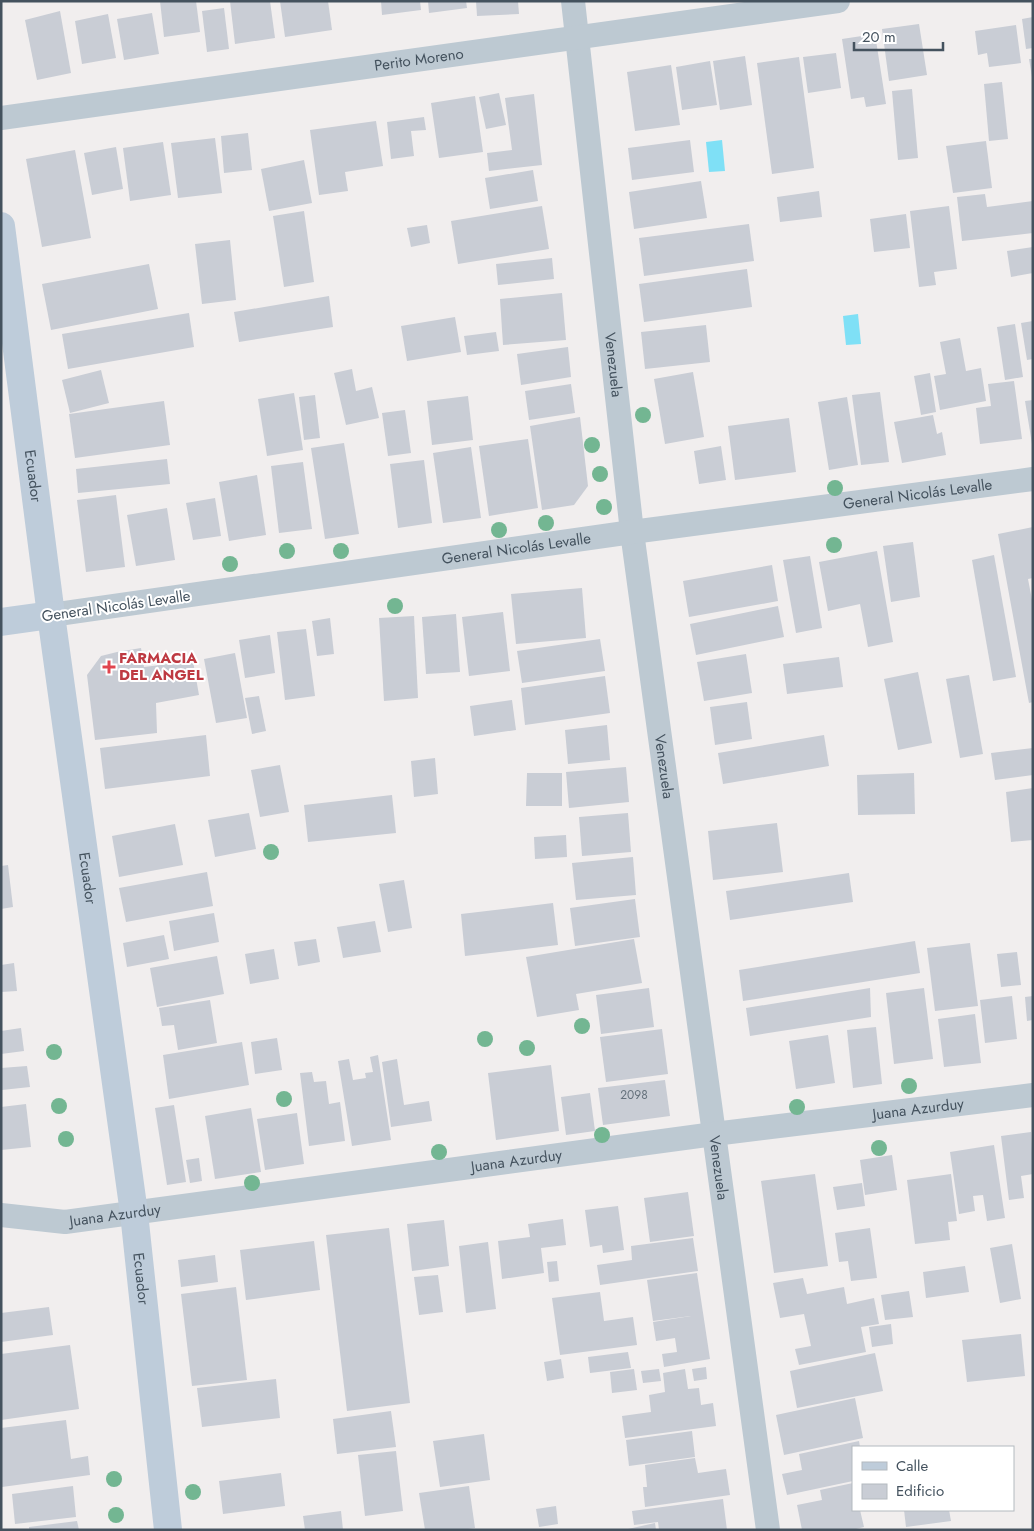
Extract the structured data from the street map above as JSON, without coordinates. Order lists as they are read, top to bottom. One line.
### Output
{"streets":{"main road":["Ecuador","General Nicolás Levalle"],"street":["Perito Moreno","Venezuela","Juana Azurduy"]},"crossings":[["Perito Moreno","Venezuela"],["Venezuela","General Nicolás Levalle"],["Venezuela","Juana Azurduy"],["Ecuador","General Nicolás Levalle"],["Ecuador","Juana Azurduy"]],"places":{"health":["FARMACIA DEL ANGEL"]},"house_numbers":["2098"],"legend":["Calle","Edificio"],"scale_bar":"20 m"}
